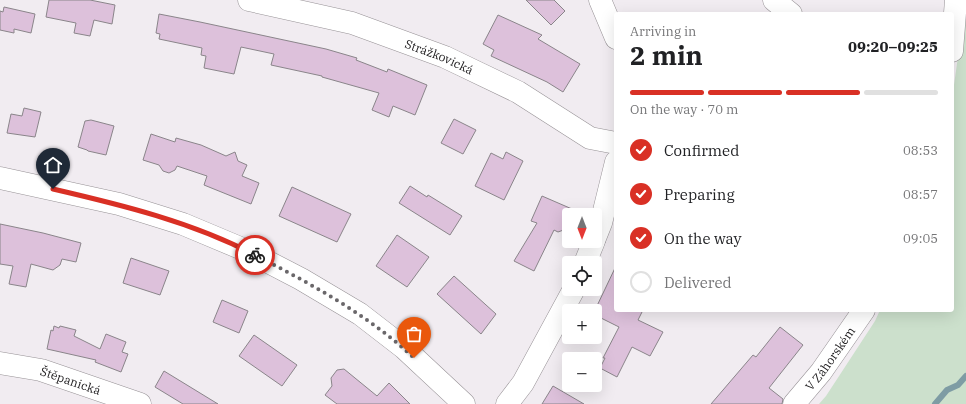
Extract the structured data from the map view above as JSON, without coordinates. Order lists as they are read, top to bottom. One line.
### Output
{"streets":{"street":["Strážkovická","V Záhorském","Štěpanická"]},"north":"bottom","page":{"heading":["2 min","Arriving in","09:20–09:25"],"bar":"On the way · 70 m","list":[["Confirmed","08:53"],["Preparing","08:57"],["On the way","09:05"],"Delivered"],"map_buttons":["+","−"]}}
